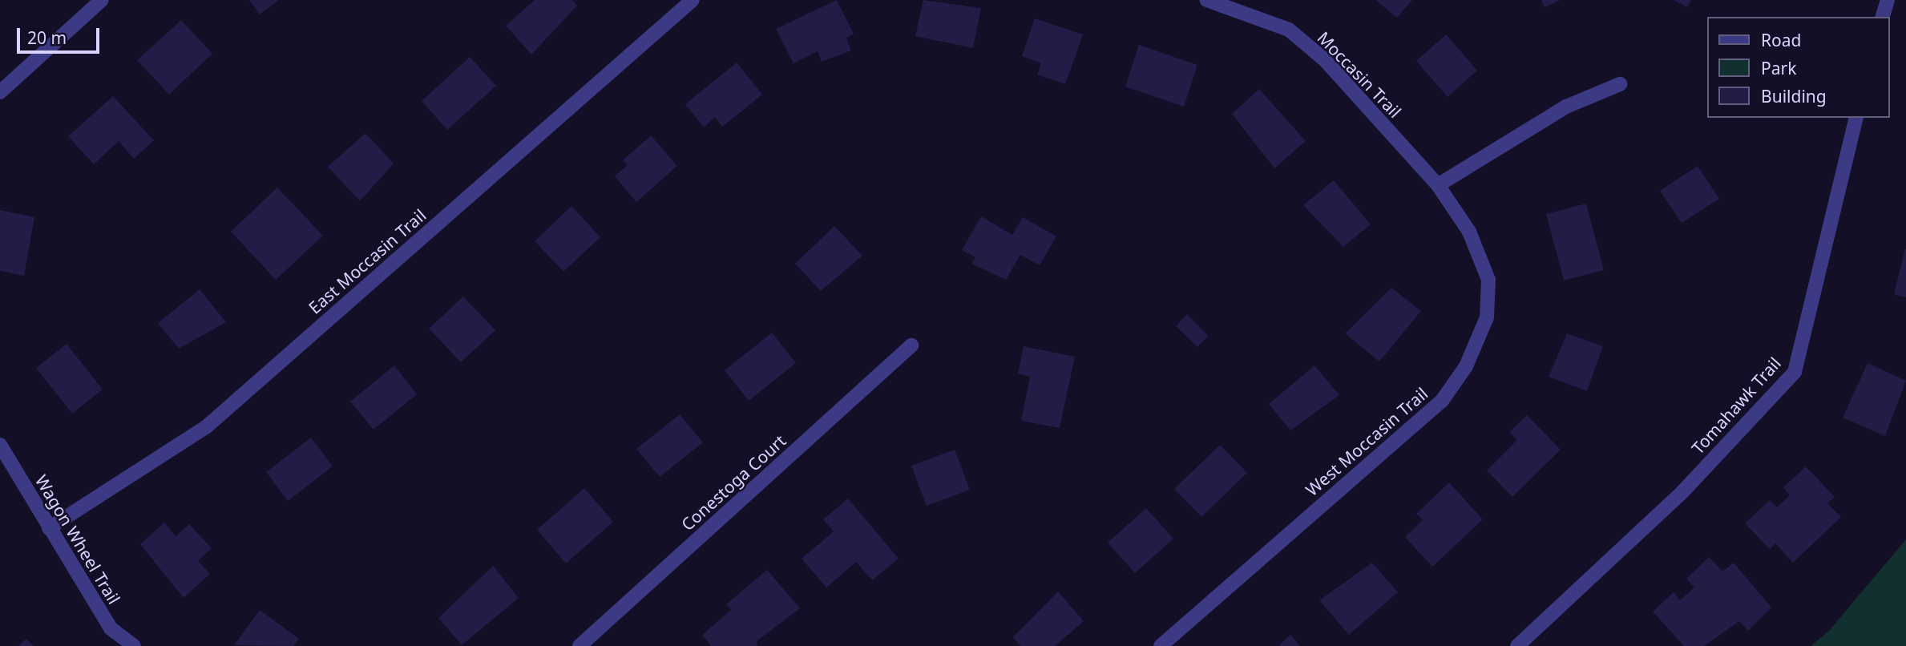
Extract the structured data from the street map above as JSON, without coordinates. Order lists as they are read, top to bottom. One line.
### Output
{"streets":{"street":["Moccasin Trail","East Moccasin Trail","Tomahawk Trail","West Moccasin Trail","Conestoga Court","Wagon Wheel Trail"]},"crossings":[["Moccasin Trail","West Moccasin Trail"],["East Moccasin Trail","Wagon Wheel Trail"]],"legend":["Road","Park","Building"],"scale_bar":"20 m"}
